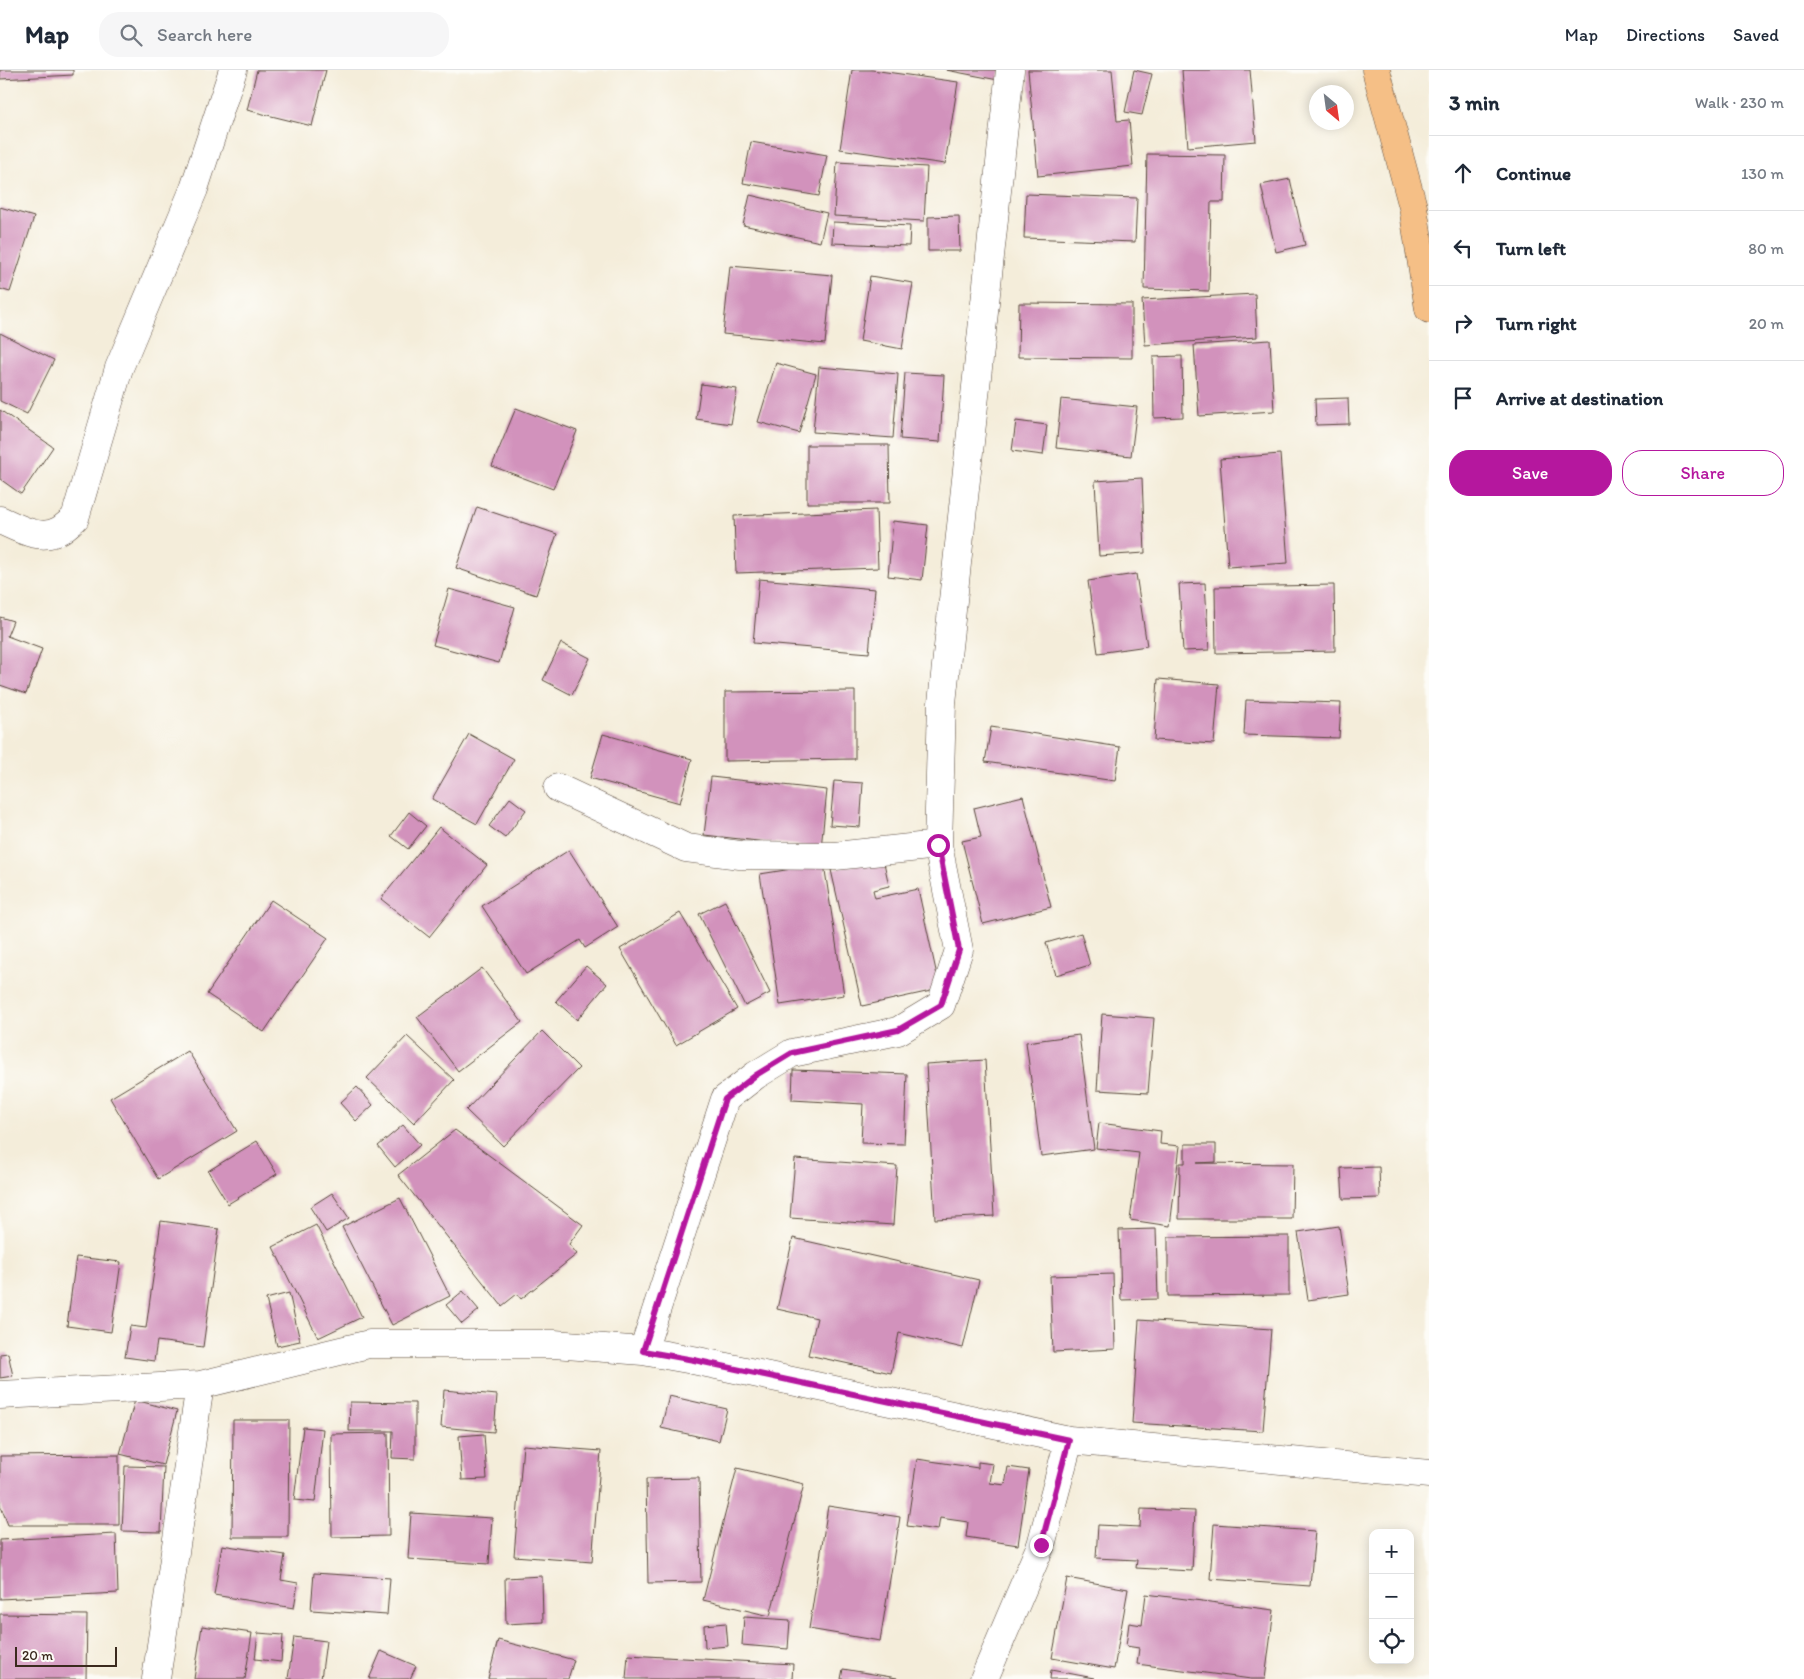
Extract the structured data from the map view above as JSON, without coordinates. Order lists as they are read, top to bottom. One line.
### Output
{"scale_bar":"20 m","north":"bottom right","page":{"header":"Map","search":"Search here","nav":["Map","Directions","Saved"],"heading":["3 min","Walk · 230 m"],"list":[["Continue","130 m"],["Turn left","80 m"],["Turn right","20 m"],"Arrive at destination"],"buttons":["Save","Share"],"map_buttons":["+","−"],"scale":"20 m"}}
